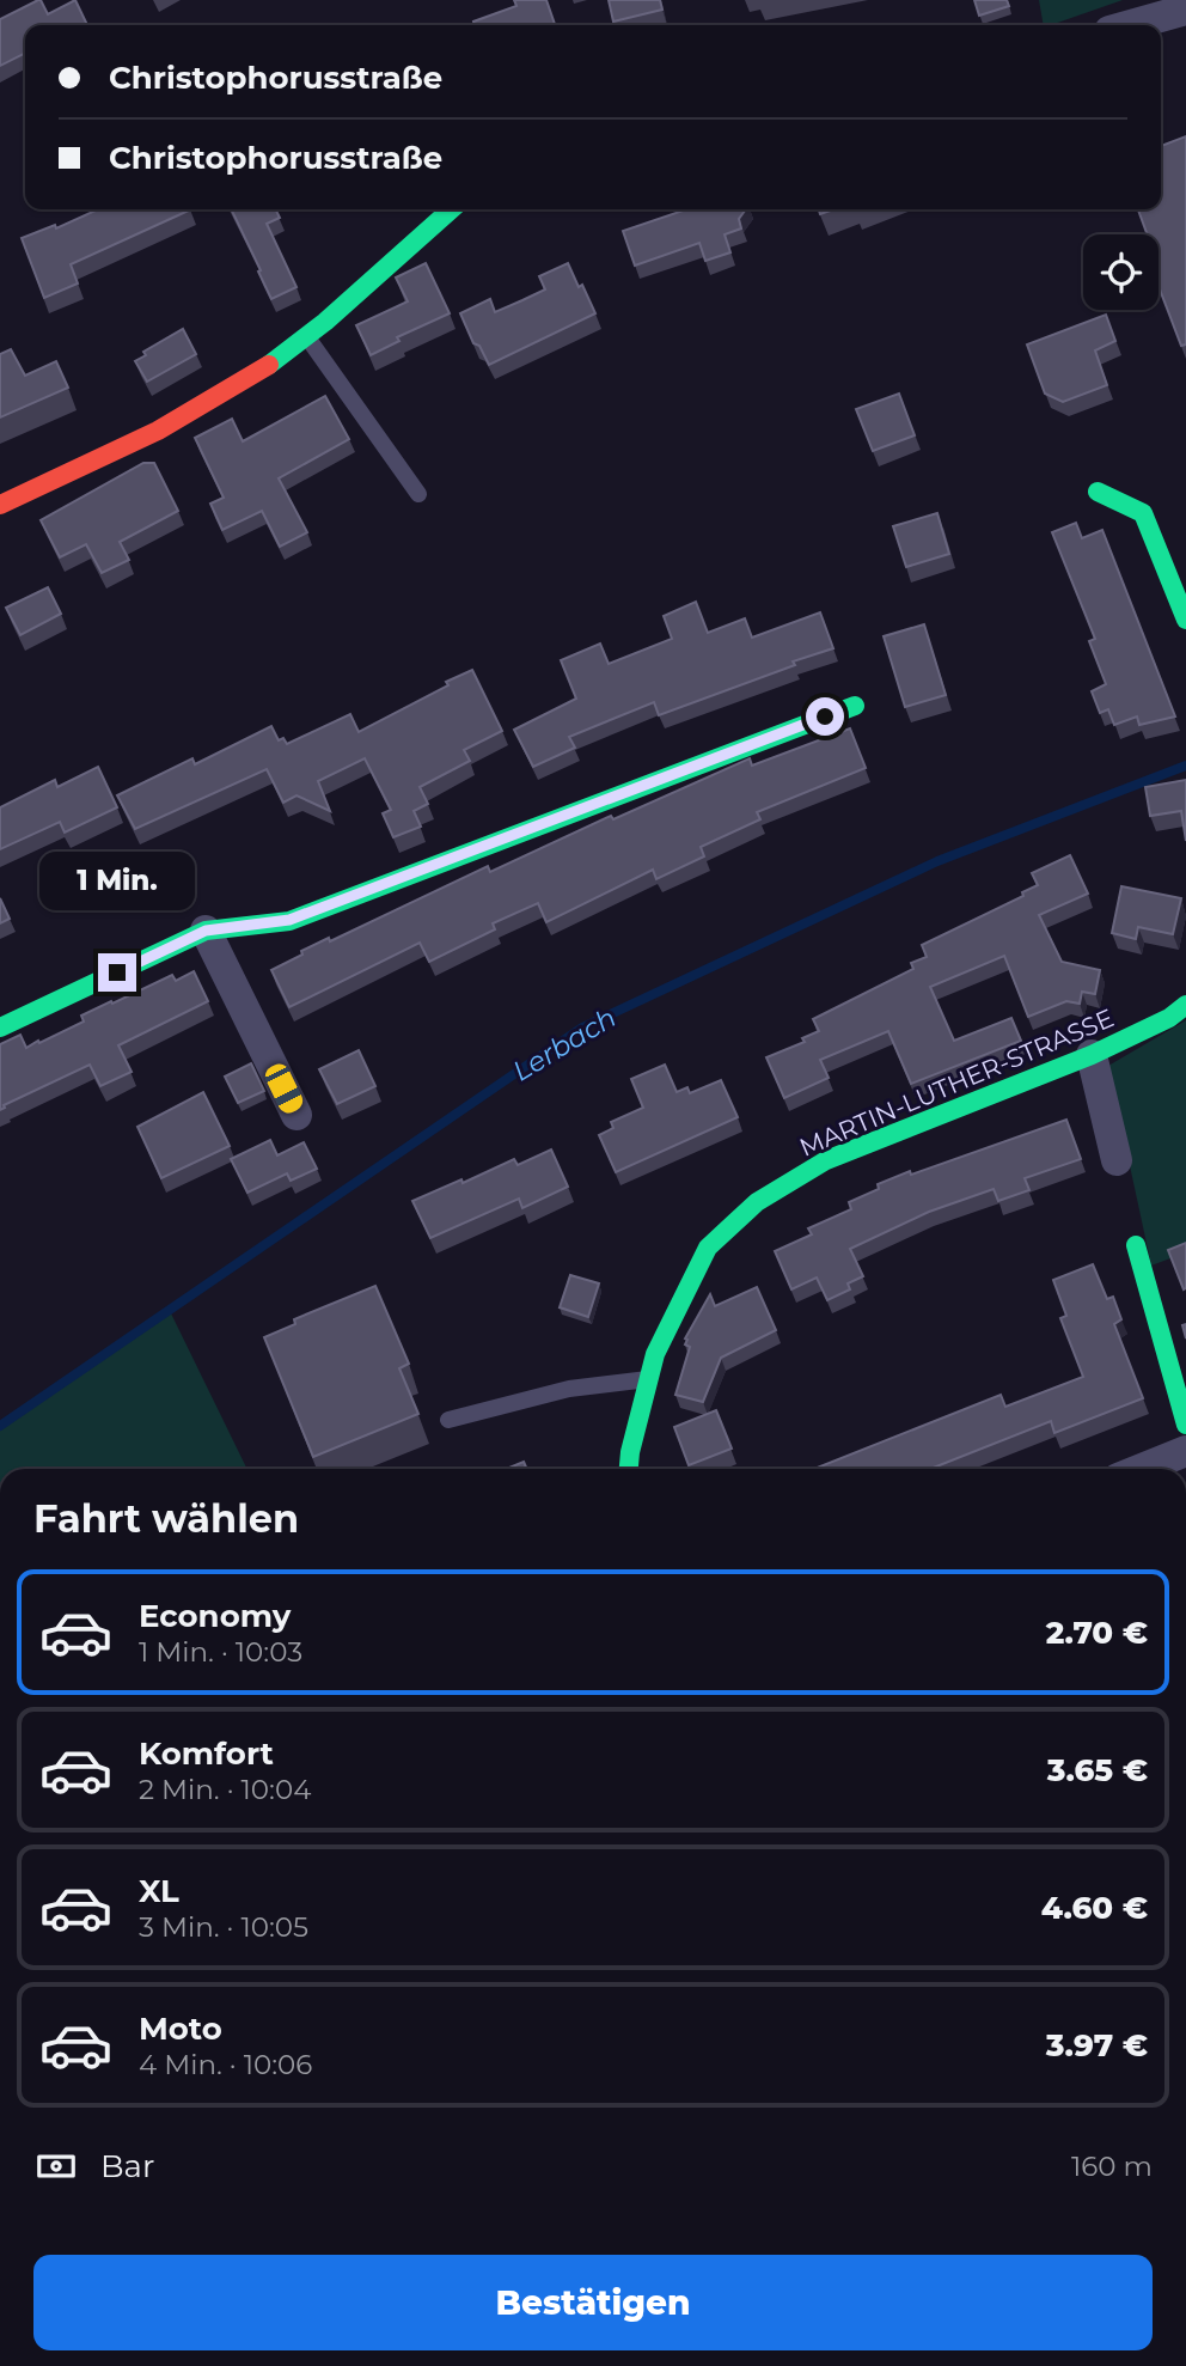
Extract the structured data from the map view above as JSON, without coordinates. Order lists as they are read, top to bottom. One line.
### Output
{"streets":{"street":["MARTIN-LUTHER-STRASSE"]},"water":["Lerbach"],"page":{"banner":["Christophorusstraße","Christophorusstraße"],"bubble":"1 Min.","heading":"Fahrt wählen","list":[{"name":"Economy","note":"1 Min. · 10:03","value":"2.70 €"},{"name":"Komfort","note":"2 Min. · 10:04","value":"3.65 €"},{"name":"XL","note":"3 Min. · 10:05","value":"4.60 €"},{"name":"Moto","note":"4 Min. · 10:06","value":"3.97 €"}],"pay":["Bar","160 m"],"buttons":"Bestätigen"}}
